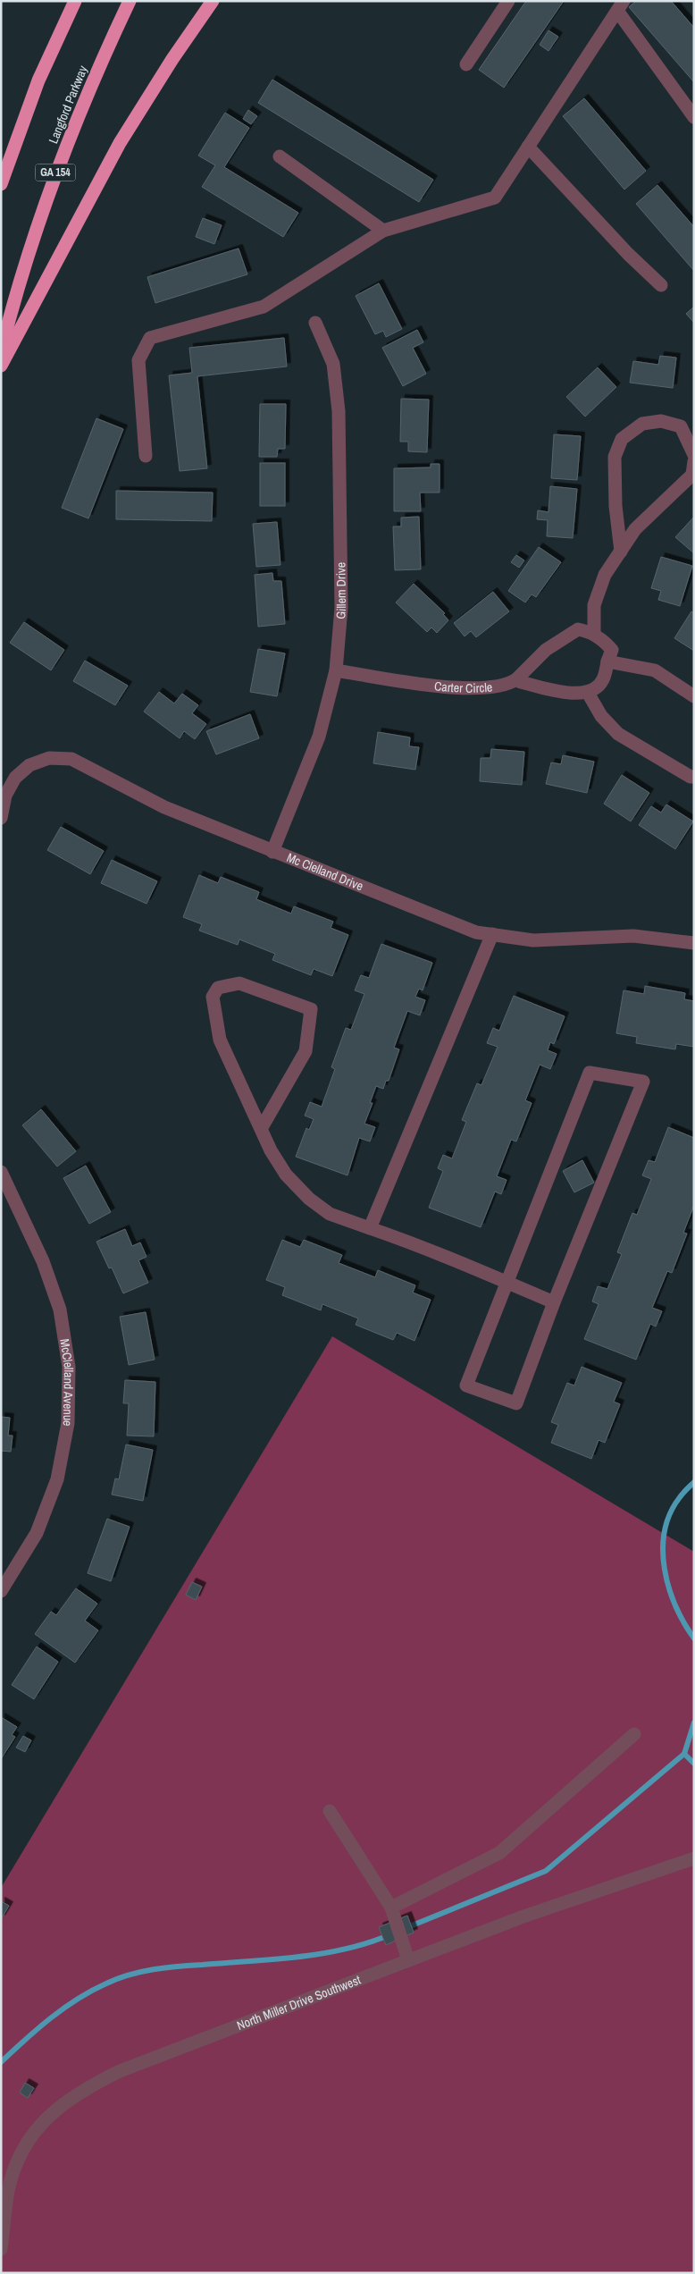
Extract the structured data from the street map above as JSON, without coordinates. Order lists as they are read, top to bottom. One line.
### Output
{"streets":{"highway":["Langford Parkway","GA 154"],"street":["Gillem Drive","Carter Circle","Mc Clelland Drive","McClelland Avenue","North Miller Drive Southwest"]},"crossings":[["Gillem Drive","Carter Circle"],["Gillem Drive","Mc Clelland Drive"]]}
